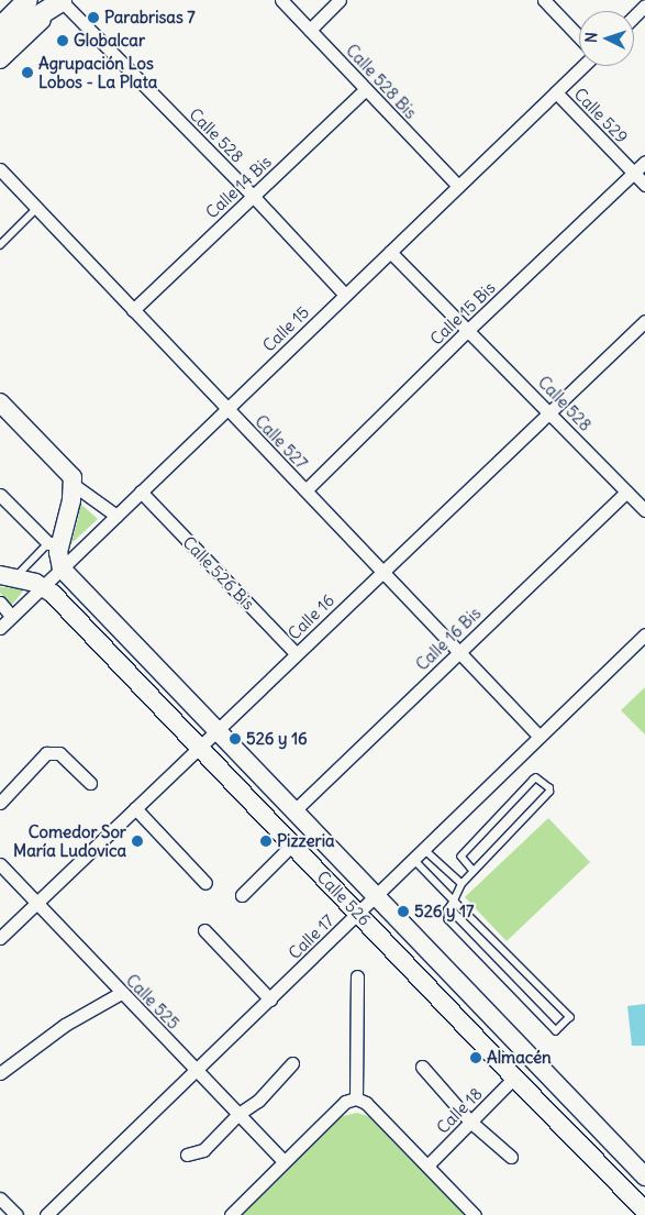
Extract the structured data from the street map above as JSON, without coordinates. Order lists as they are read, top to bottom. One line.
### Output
{"streets":{"main road":["Calle 526"],"street":["Calle 528 Bis","Calle 529","Calle 528","Calle 14 Bis","Calle 15 Bis","Calle 15","Calle 527","Calle 526 Bis","Calle 16","Calle 16 Bis","Calle 17","Calle 525","Calle 18"]},"crossings":[["Calle 528 Bis","Calle 14 Bis"],["Calle 528 Bis","Calle 15"],["Calle 529","Calle 15 Bis"],["Calle 529","Calle 15"],["Calle 528","Calle 14 Bis"],["Calle 528","Calle 15 Bis"],["Calle 528","Calle 15"],["Calle 528","Calle 16"],["Calle 528","Calle 16 Bis"],["Calle 14 Bis","Calle 527"],["Calle 15 Bis","Calle 527"],["Calle 15","Calle 527"],["Calle 15","Calle 526 Bis"],["Calle 15","Calle 526"],["Calle 527","Calle 16"],["Calle 527","Calle 16 Bis"],["Calle 527","Calle 17"],["Calle 526 Bis","Calle 16"],["Calle 16","Calle 526"],["Calle 16","Calle 525"],["Calle 16 Bis","Calle 526"],["Calle 526","Calle 17"],["Calle 526","Calle 18"],["Calle 17","Calle 525"]],"places":["Parabrisas 7","Globalcar","Agrupación Los Lobos - La Plata","526 y 16","Comedor Sor María Ludovica","Pizzeria","526 y 17","Almacén"],"north":"left"}
